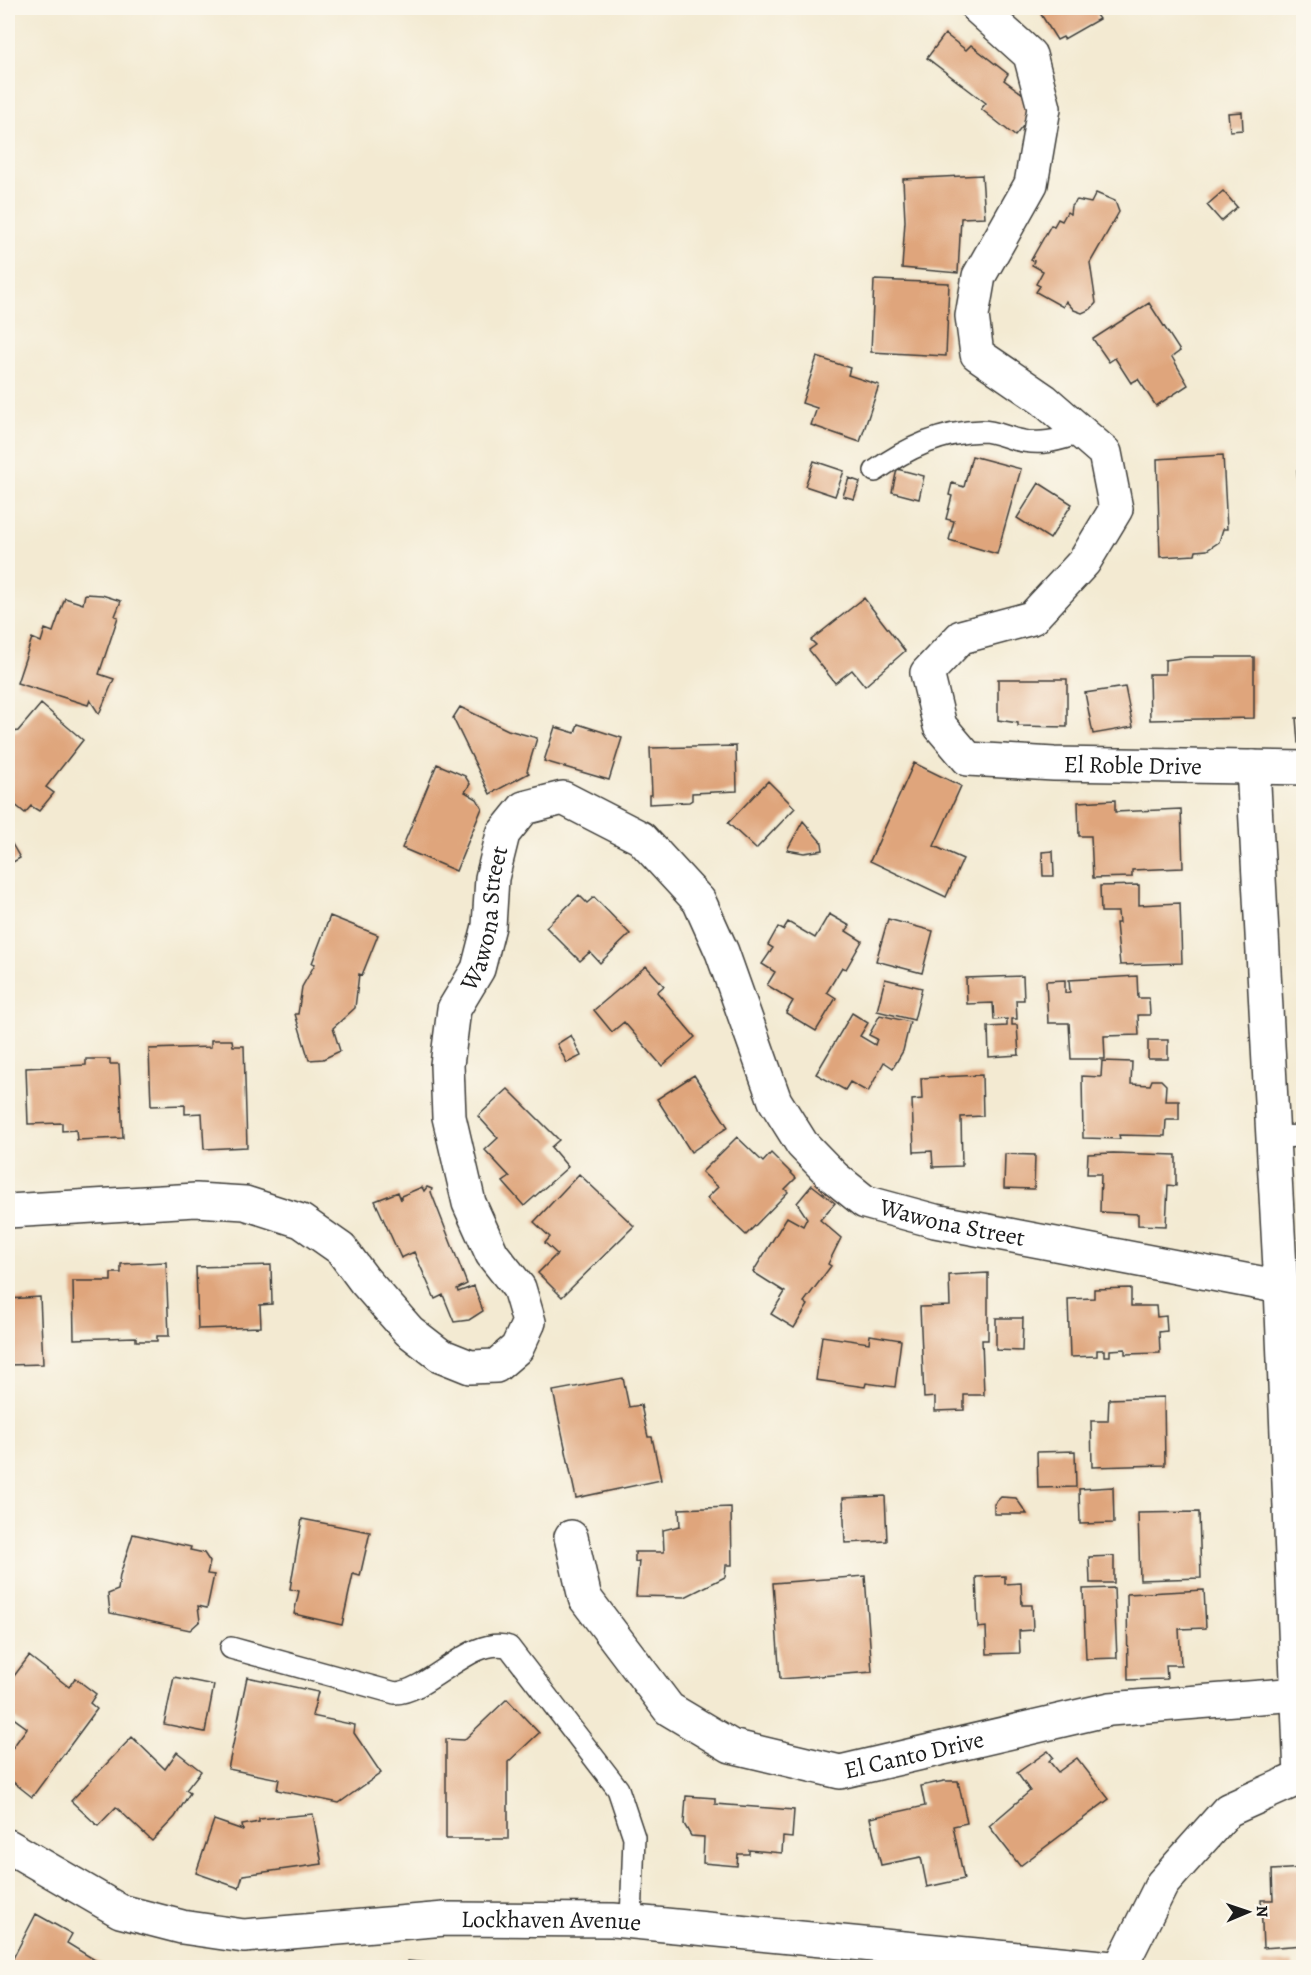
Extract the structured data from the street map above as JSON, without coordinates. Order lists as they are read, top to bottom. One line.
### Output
{"streets":{"street":["El Roble Drive","Wawona Street","El Canto Drive","Lockhaven Avenue"]},"north":"right"}
